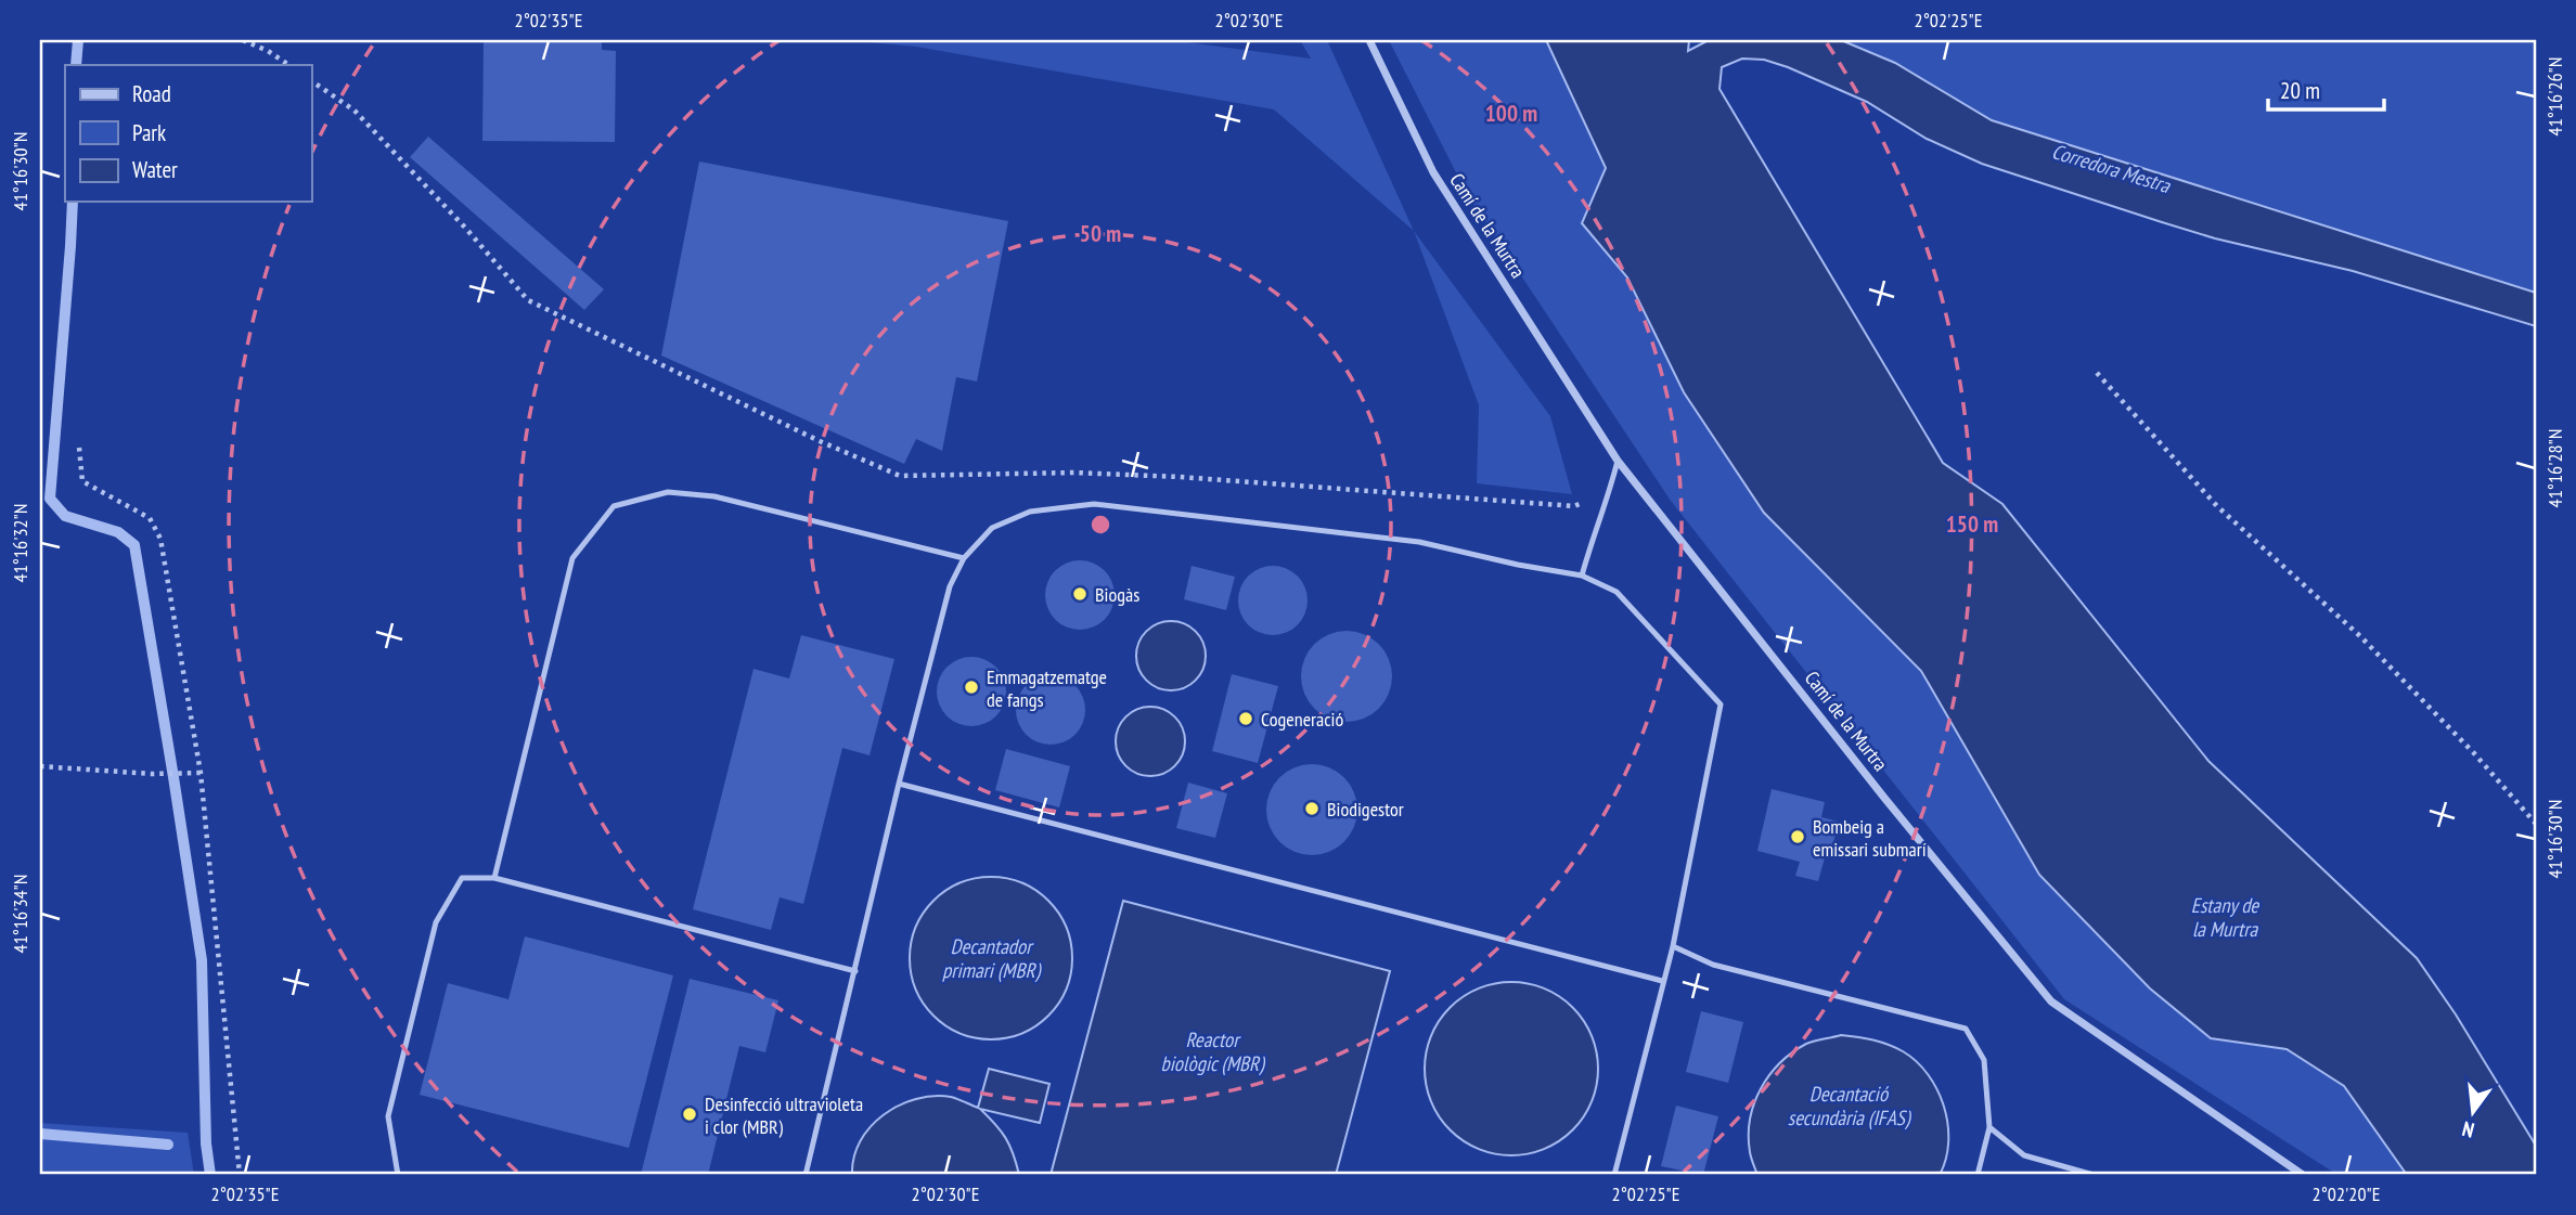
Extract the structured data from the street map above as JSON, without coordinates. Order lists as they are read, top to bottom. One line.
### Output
{"streets":{"street":["Camí de la Murtra"]},"water":["Corredora Mestra","Estany de la Murtra","Decantador primari (MBR)","Reactor biològic (MBR)","Decantació secundària (IFAS)"],"places":["Biogàs","Emmagatzematge de fangs","Cogeneració","Biodigestor","Bombeig a emissari submarí","Desinfecció ultravioleta i clor (MBR)"],"legend":["Road","Park","Water"],"scale_bar":"20 m","north":"bottom","coordinates":["2°02'35\"E","2°02'30\"E","2°02'25\"E","41°16'26\"N","41°16'30\"N","41°16'28\"N","41°16'32\"N","41°16'34\"N","2°02'20\"E"],"rings":["100 m","50 m","150 m"]}
